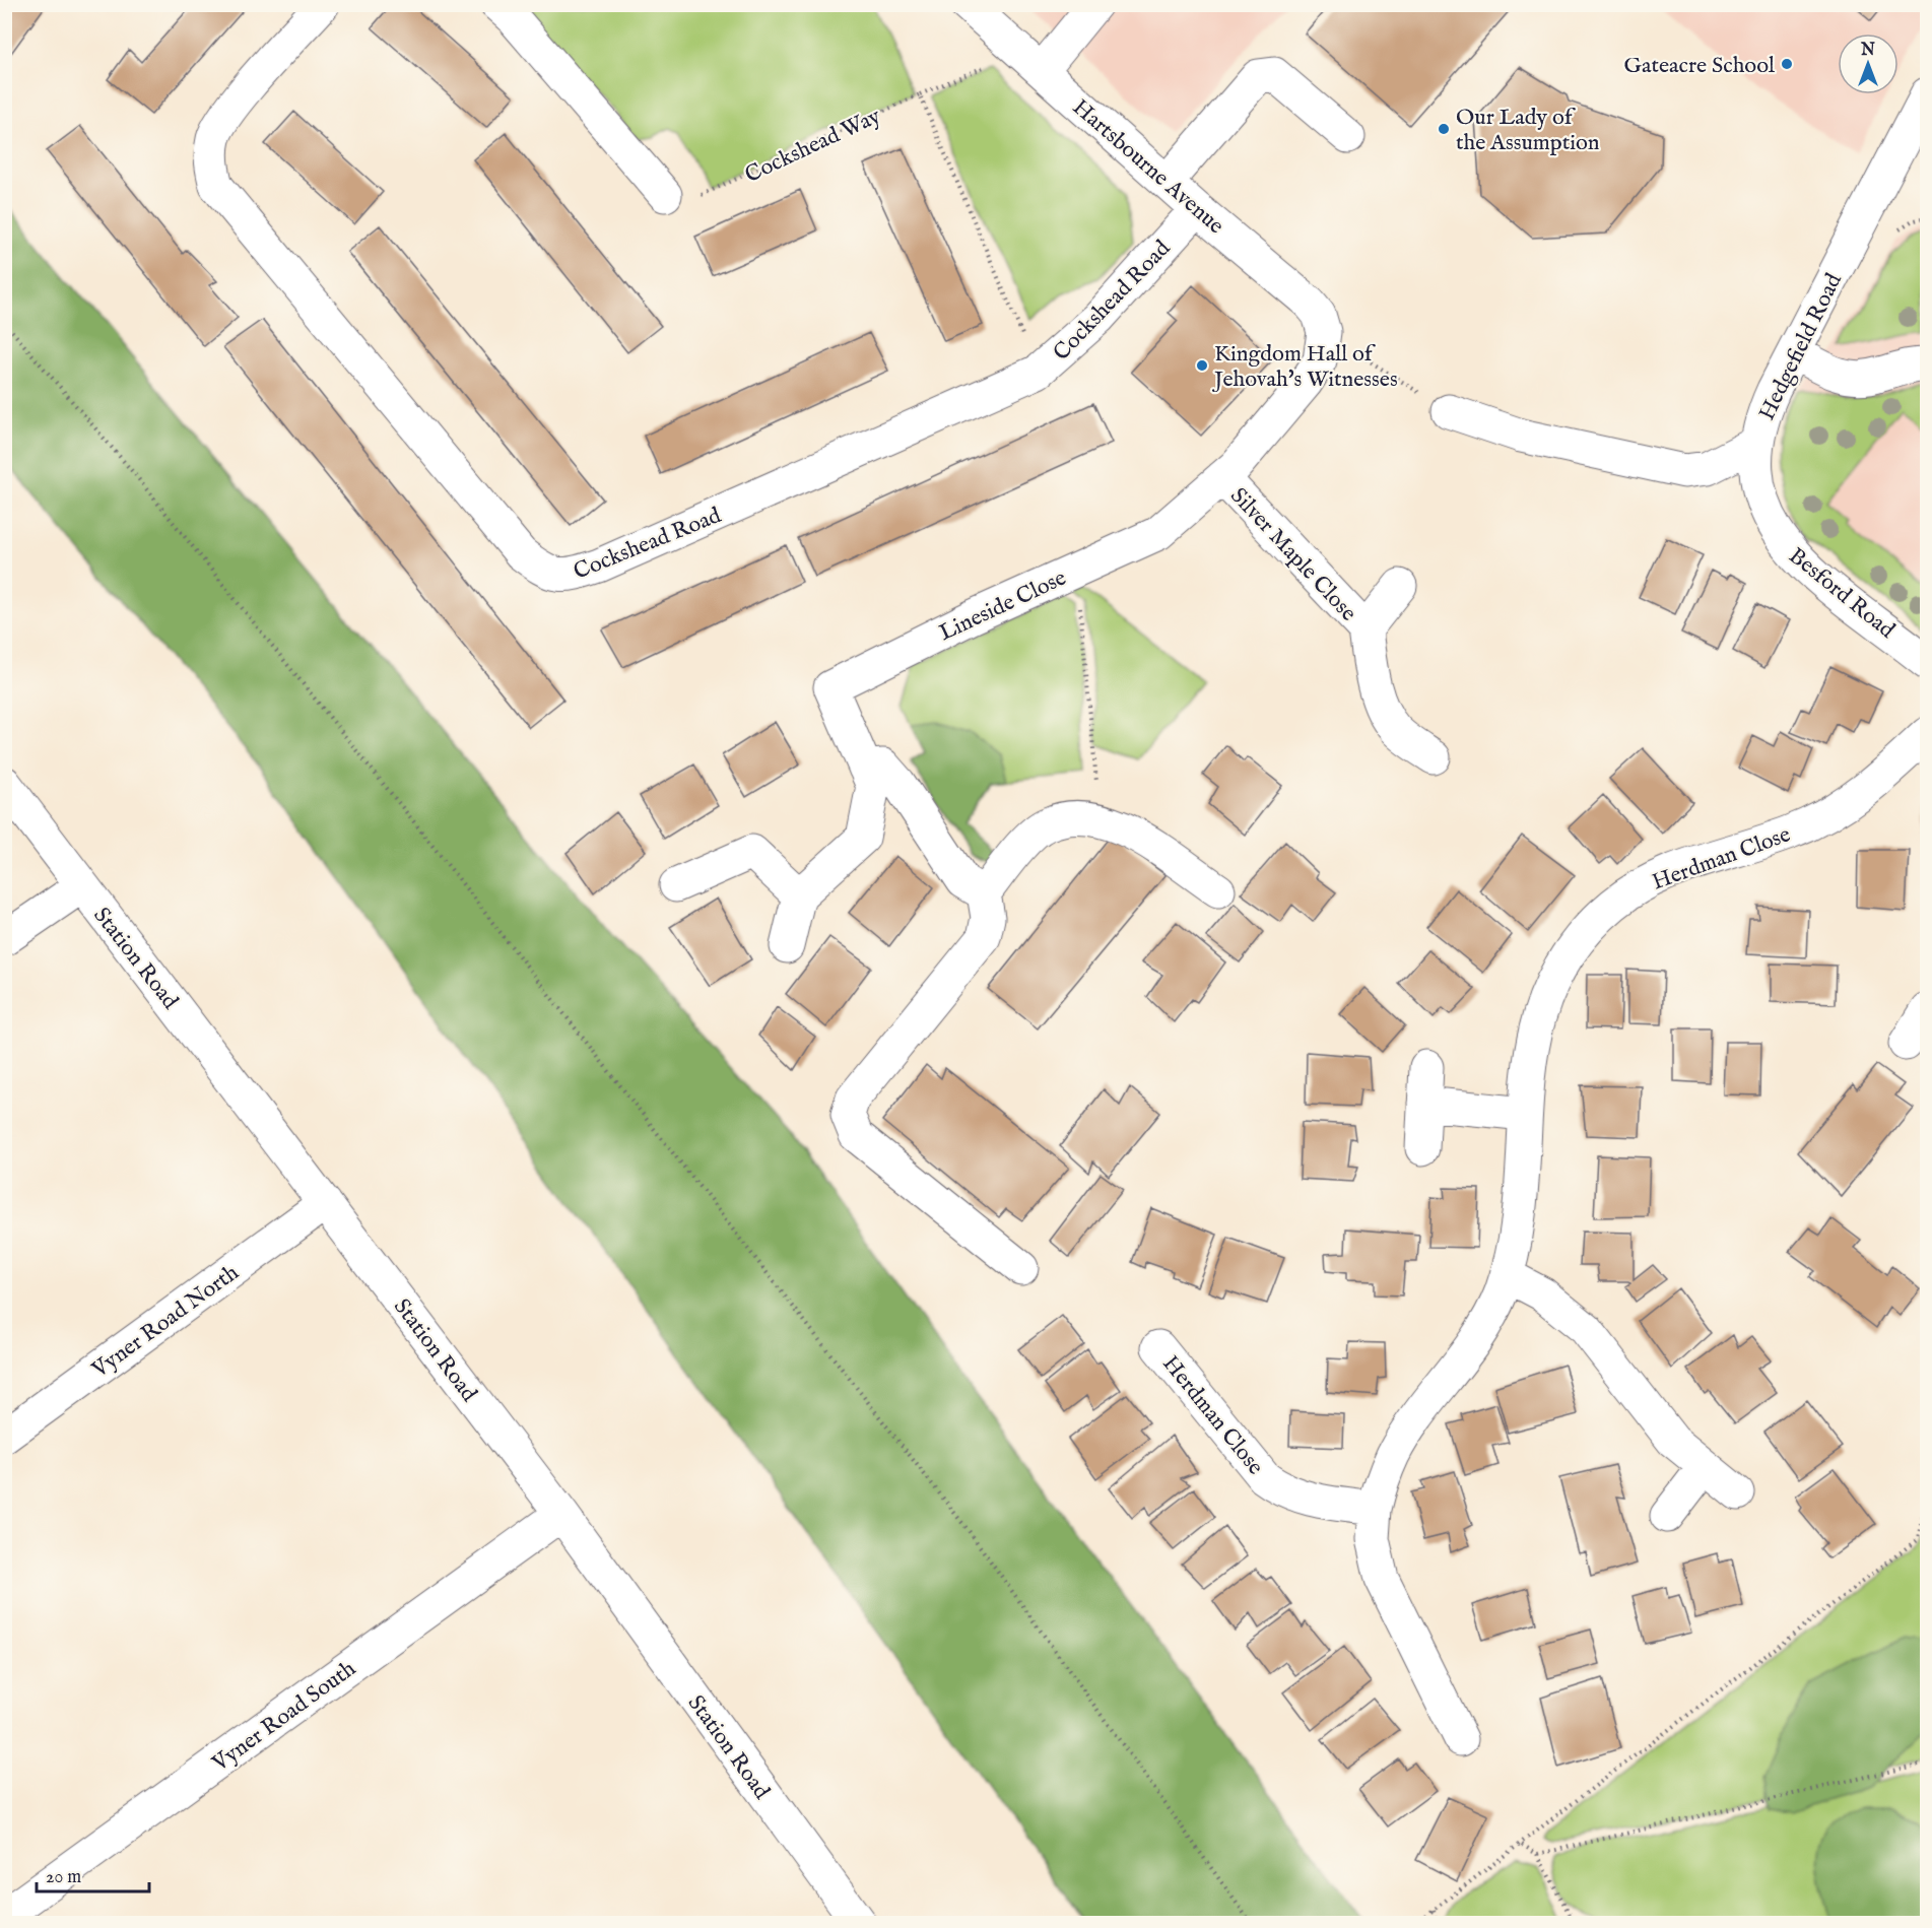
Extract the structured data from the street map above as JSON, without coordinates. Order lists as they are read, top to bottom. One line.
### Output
{"streets":{"street":["Hartsbourne Avenue","Cockshead Road","Hedgefield Road","Silver Maple Close","Besford Road","Lineside Close","Herdman Close","Station Road","Vyner Road North","Vyner Road South"],"path":["Cockshead Way"]},"crossings":[["Hartsbourne Avenue","Cockshead Road"],["Hartsbourne Avenue","Lineside Close"],["Hedgefield Road","Besford Road"],["Silver Maple Close","Lineside Close"],["Station Road","Vyner Road North"],["Station Road","Vyner Road South"]],"places":["Gateacre School","Our Lady of the Assumption","Kingdom Hall of Jehovah's Witnesses"],"scale_bar":"20 m","north":"top"}
